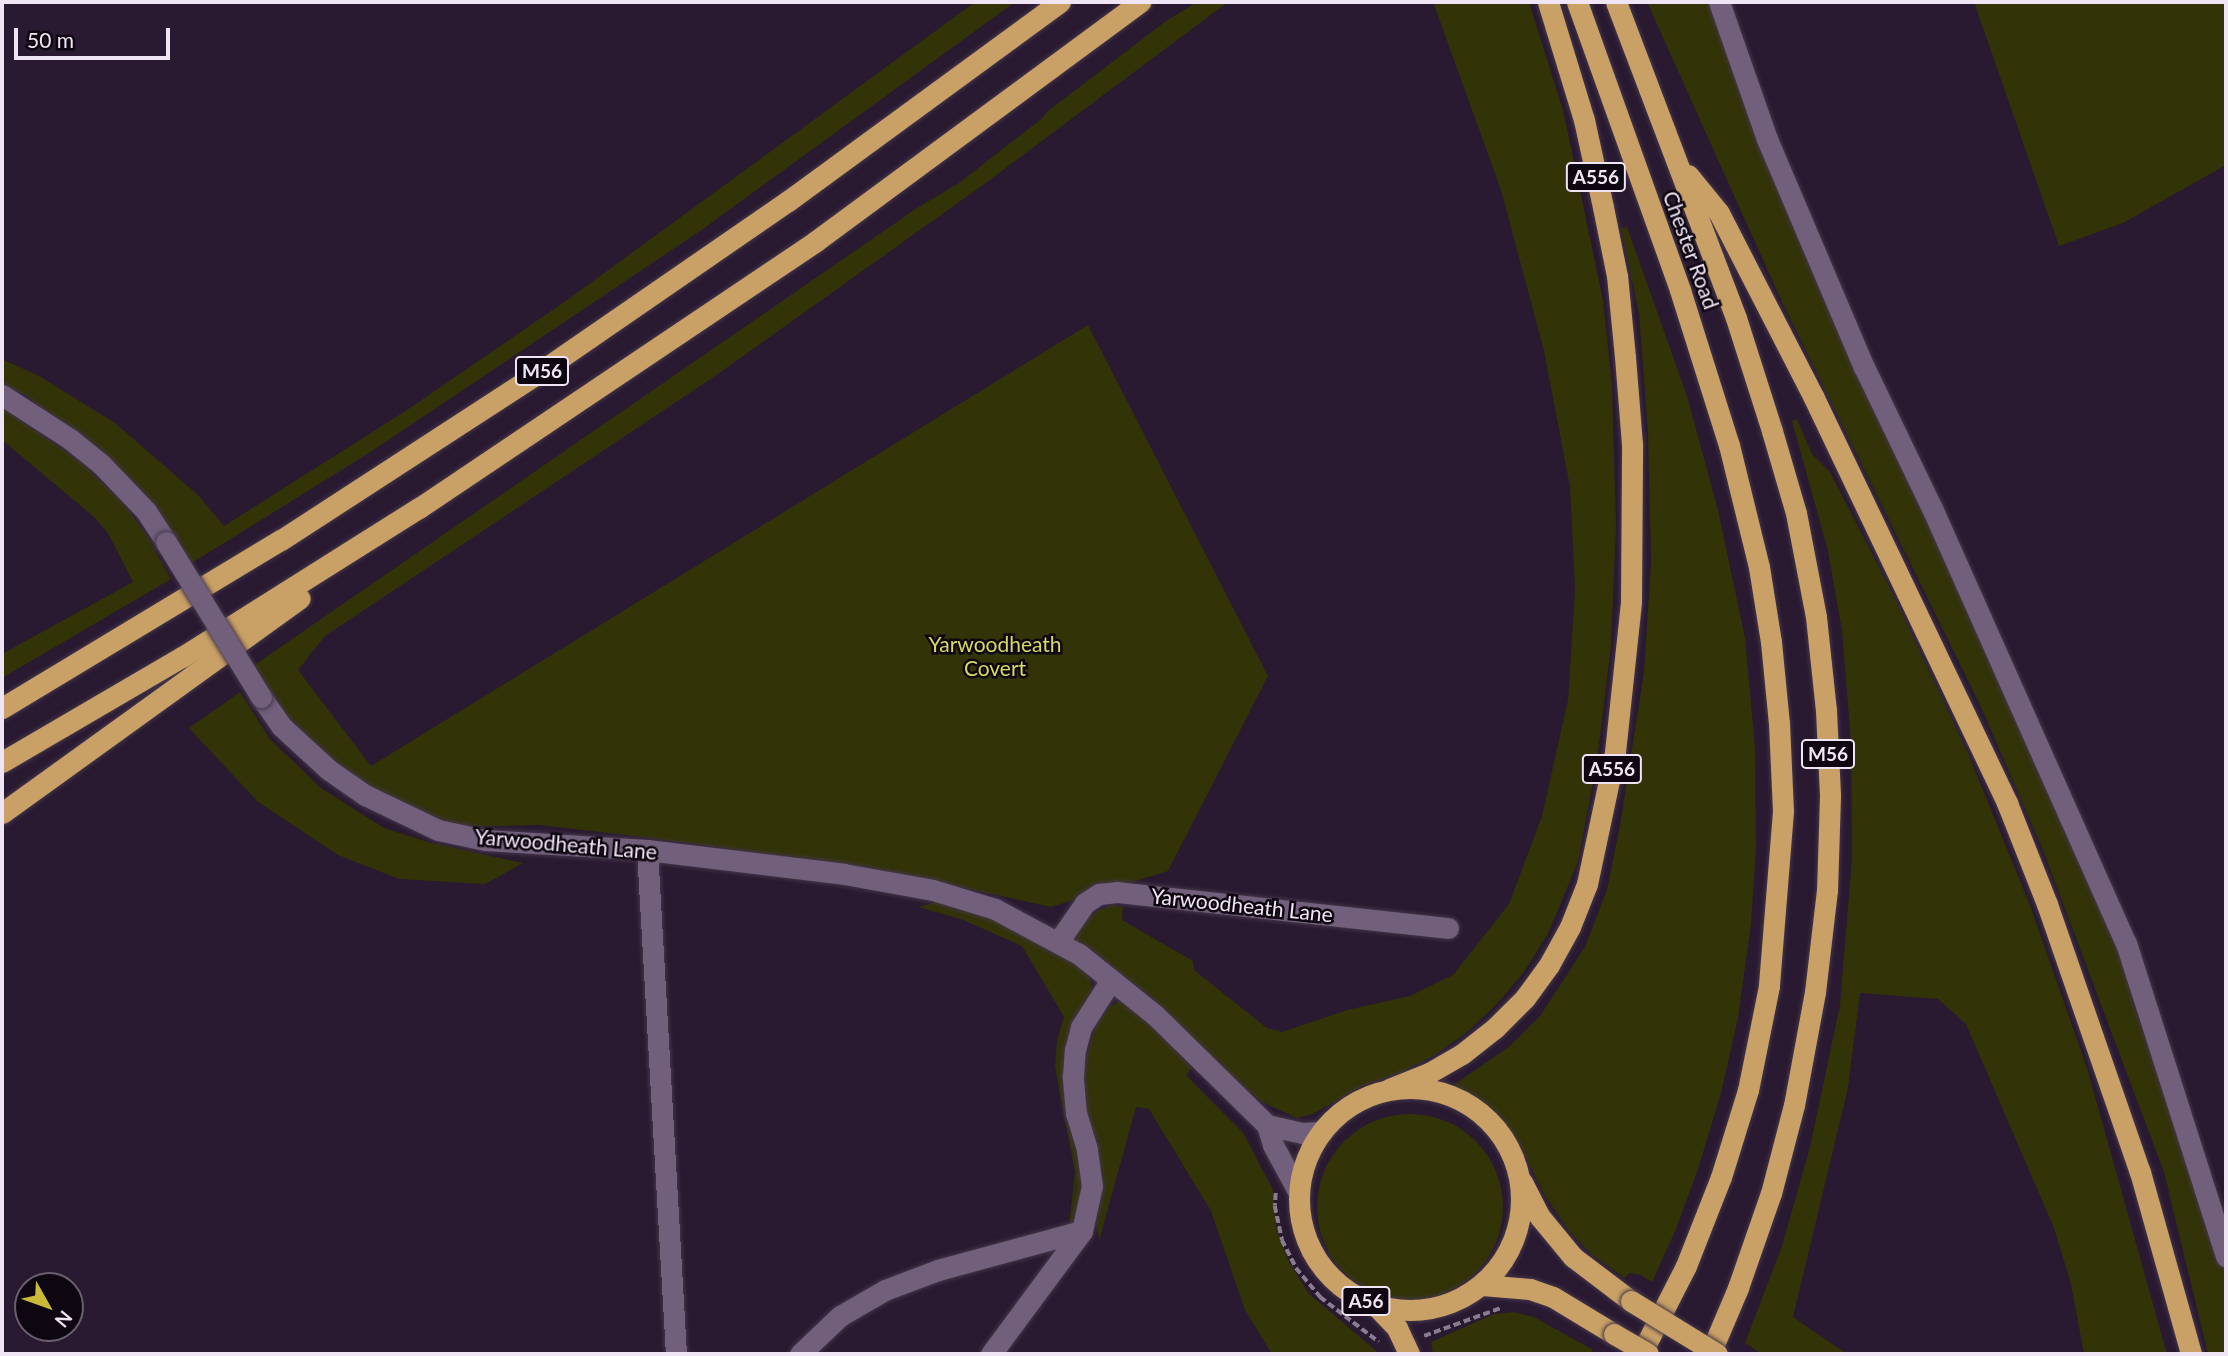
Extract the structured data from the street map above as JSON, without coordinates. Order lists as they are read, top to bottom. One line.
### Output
{"streets":{"highway":["A556","Chester Road","M56","A56"],"street":["Yarwoodheath Lane"]},"crossings":[["A556","Yarwoodheath Lane"],["A556","A56"],["Chester Road","M56"],["Yarwoodheath Lane","A56"]],"parks":["Yarwoodheath Covert"],"scale_bar":"50 m","north":"bottom right"}
